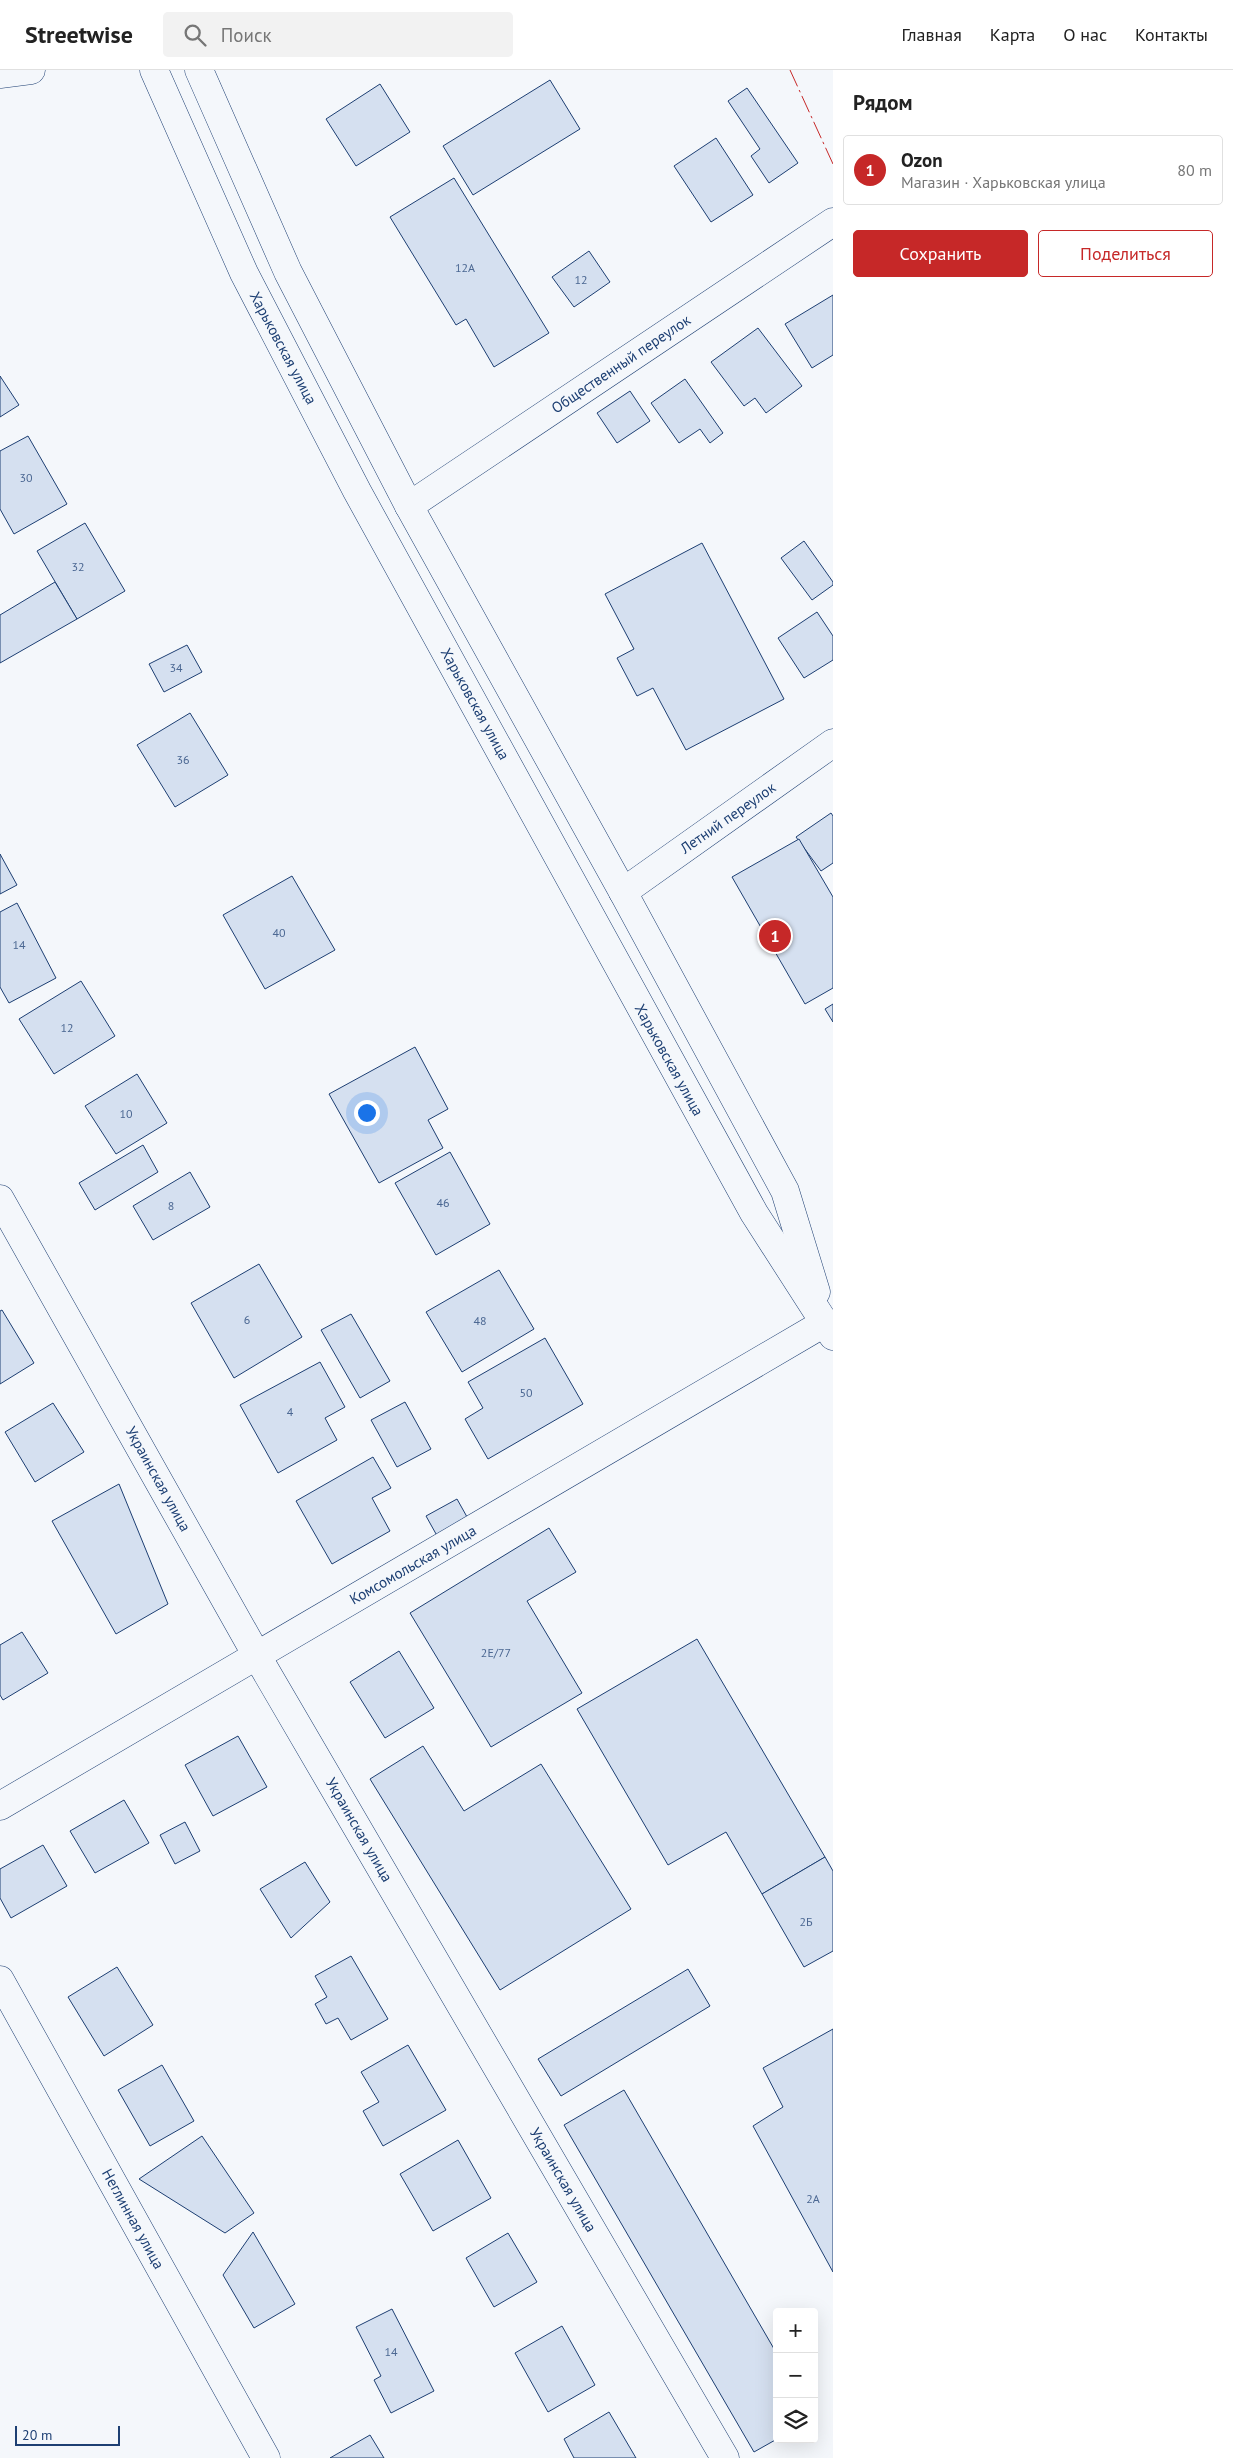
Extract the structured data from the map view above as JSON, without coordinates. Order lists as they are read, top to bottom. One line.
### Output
{"streets":{"main road":["Харьковская улица","Общественный переулок","Летний переулок","Украинская улица","Комсомольская улица","Неглинная улица"]},"crossings":[["Харьковская улица","Комсомольская улица"],["Украинская улица","Комсомольская улица"]],"house_numbers":["12А","12","30","32","34","36","40","14","12","10","46","8","6","48","50","4","2Е/77","2Б","2А","14"],"scale_bar":"20 m","page":{"header":"Streetwise","search":"Поиск","nav":["Главная","Карта","О нас","Контакты"],"heading":"Рядом","list":[{"mark":"1","name":"Ozon","note":"Магазин · Харьковская улица","value":"80 m"}],"buttons":["Сохранить","Поделиться"],"pins":"1","map_buttons":["+","−"],"scale":"20 m"}}
